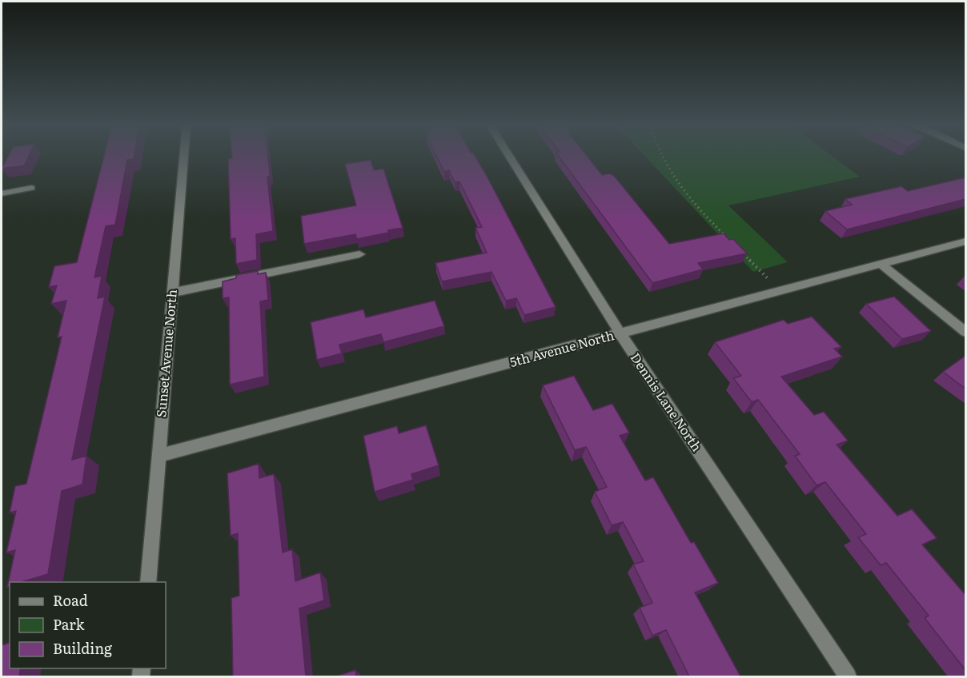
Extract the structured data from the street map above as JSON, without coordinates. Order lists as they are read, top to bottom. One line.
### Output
{"streets":{"street":["5th Avenue North","Sunset Avenue North","Dennis Lane North"]},"crossings":[["5th Avenue North","Sunset Avenue North"],["5th Avenue North","Dennis Lane North"]],"legend":["Road","Park","Building"]}
